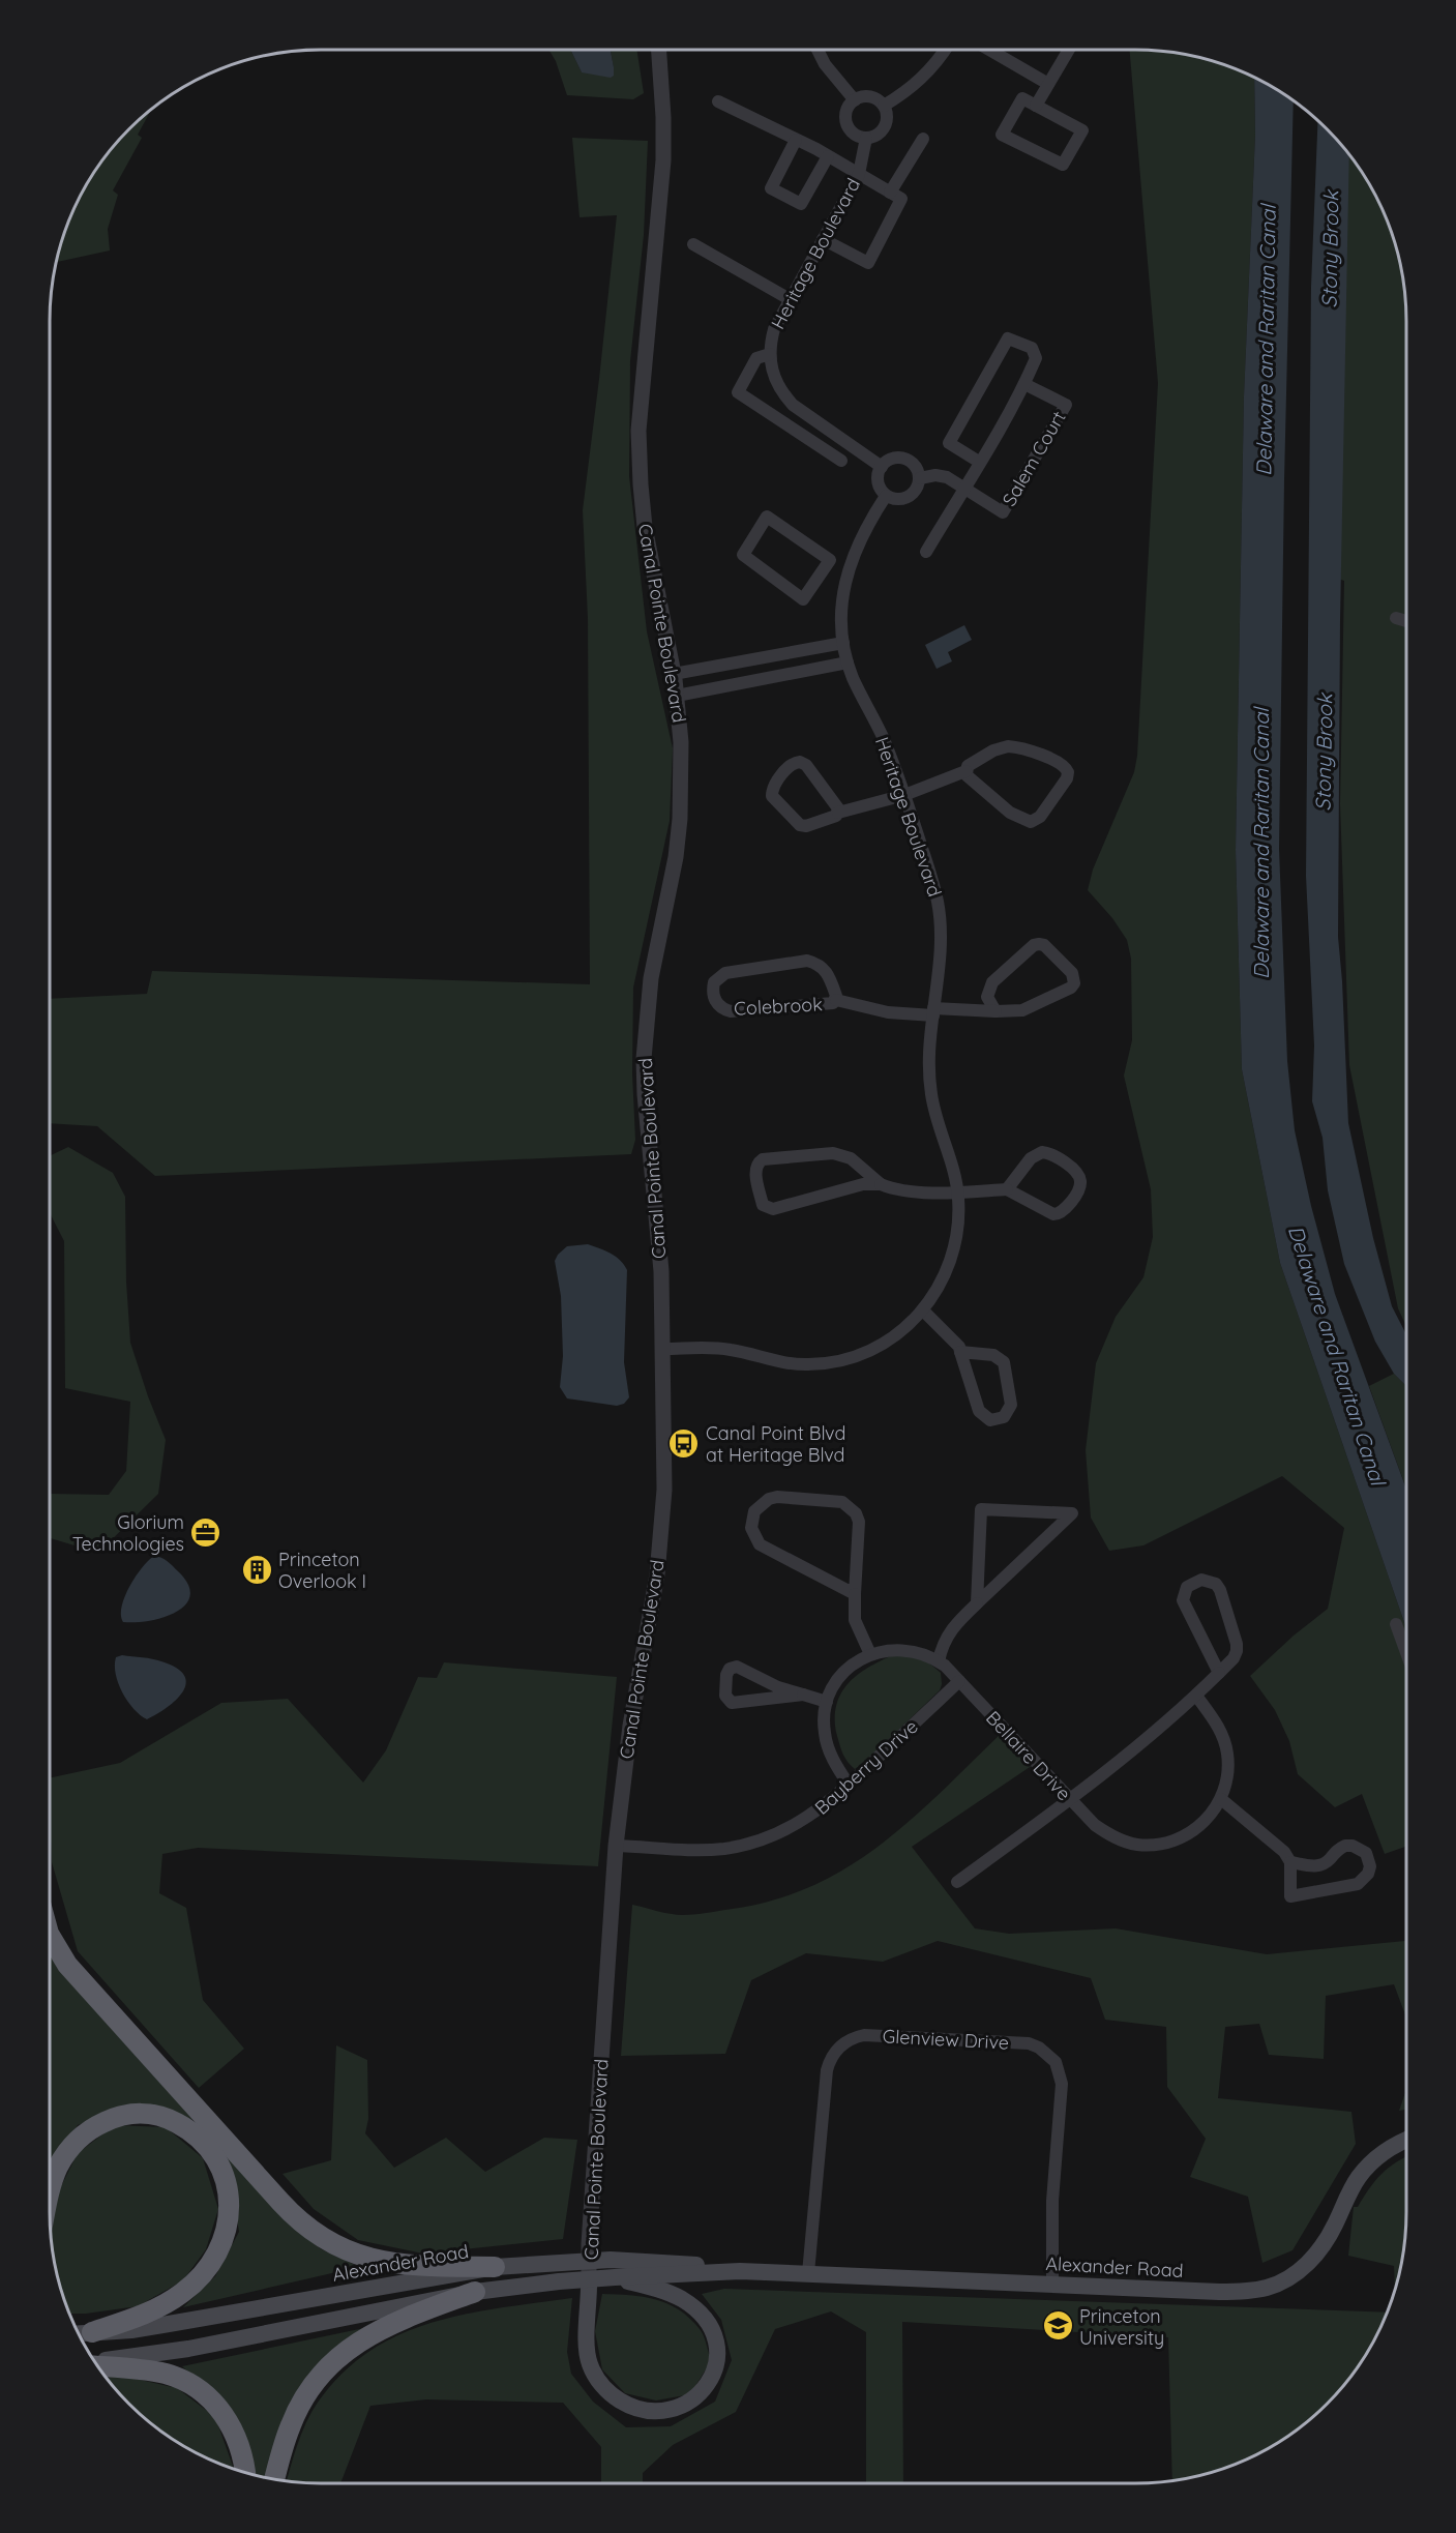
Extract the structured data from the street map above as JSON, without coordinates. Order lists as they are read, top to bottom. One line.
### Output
{"streets":{"main road":["Alexander Road"],"street":["Heritage Boulevard","Salem Court","Canal Pointe Boulevard","Colebrook","Bellaire Drive","Bayberry Drive","Glenview Drive"]},"crossings":[["Heritage Boulevard","Salem Court"],["Heritage Boulevard","Canal Pointe Boulevard"],["Canal Pointe Boulevard","Bayberry Drive"],["Canal Pointe Boulevard","Alexander Road"],["Bellaire Drive","Bayberry Drive"],["Glenview Drive","Alexander Road"]],"water":["Stony Brook","Delaware and Raritan Canal"],"places":{"bus stop":["Canal Point Blvd at Heritage Blvd"],"office":["Glorium Technologies"],"building":["Princeton Overlook I"],"school or university":["Princeton University"]}}
